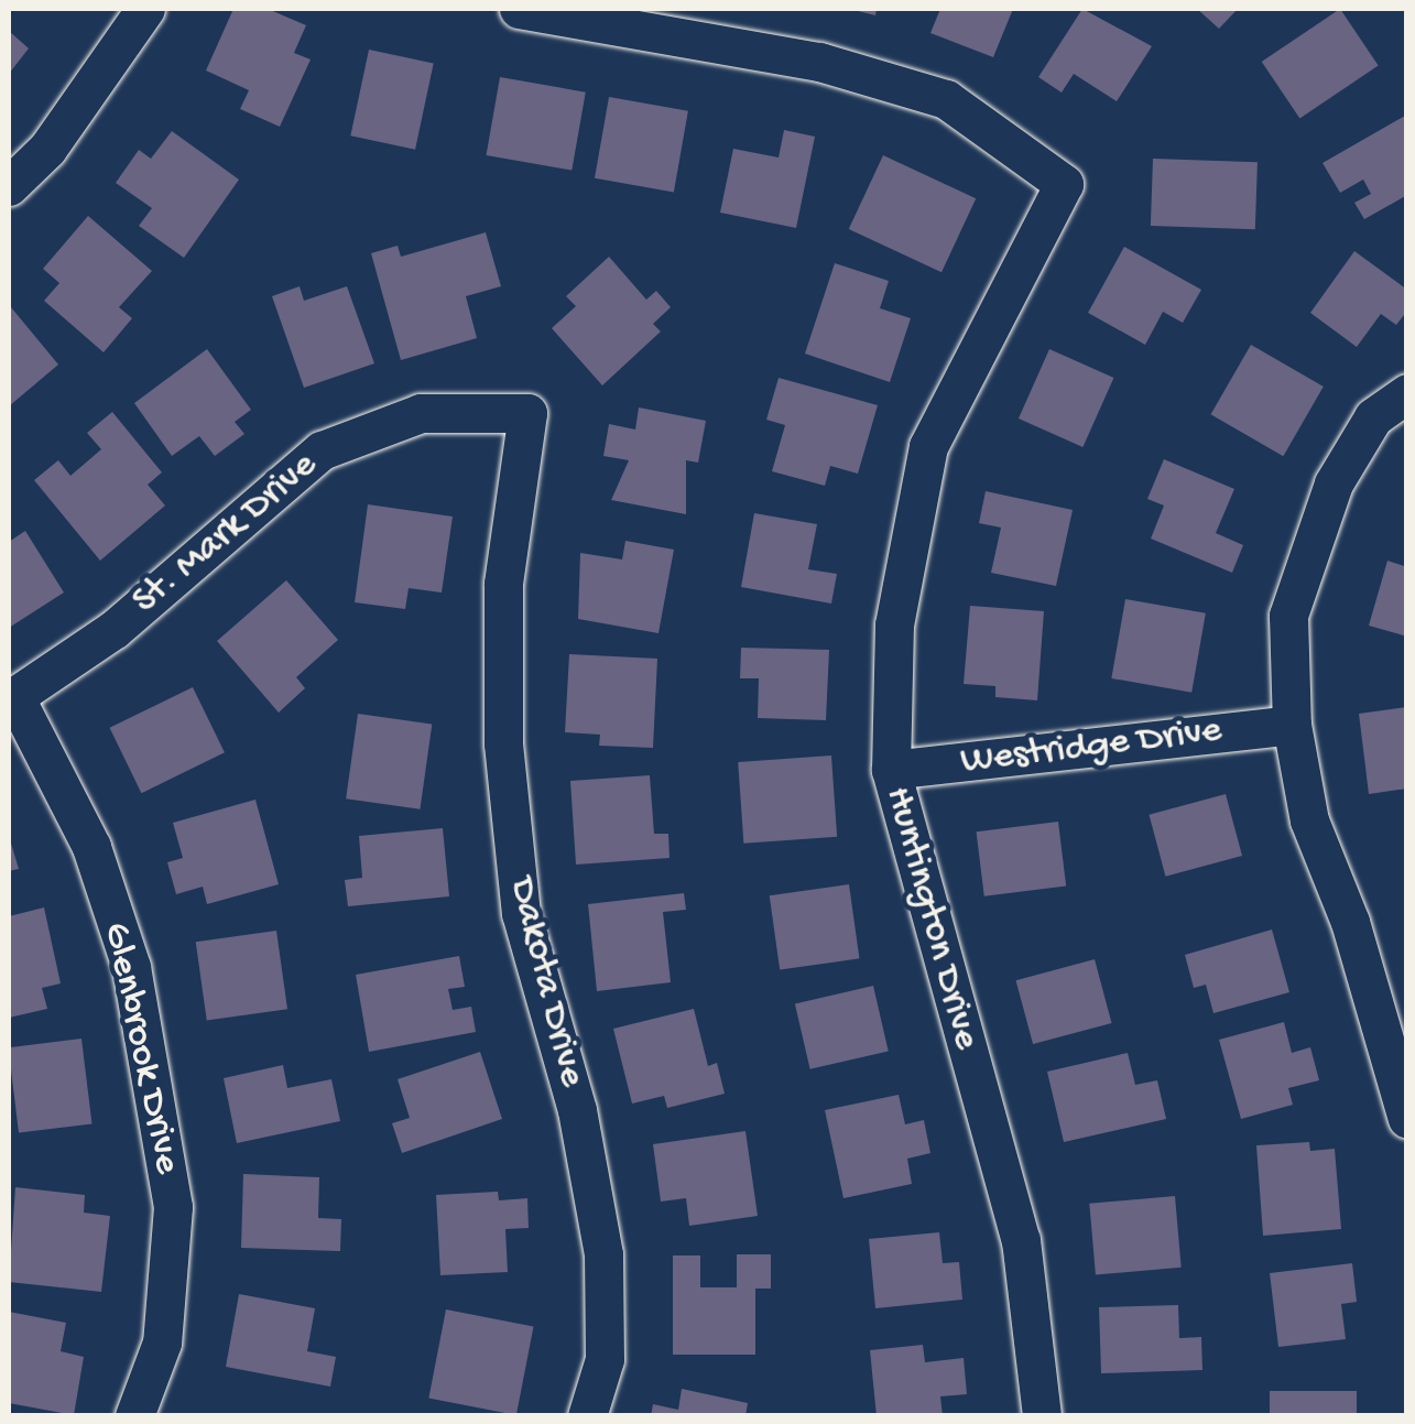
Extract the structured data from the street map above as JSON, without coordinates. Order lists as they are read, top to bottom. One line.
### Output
{"streets":{"street":["St. Mark Drive","Westridge Drive","Huntington Drive","Dakota Drive","Glenbrook Drive"]},"crossings":[["St. Mark Drive","Dakota Drive"],["St. Mark Drive","Glenbrook Drive"],["Westridge Drive","Huntington Drive"]]}
